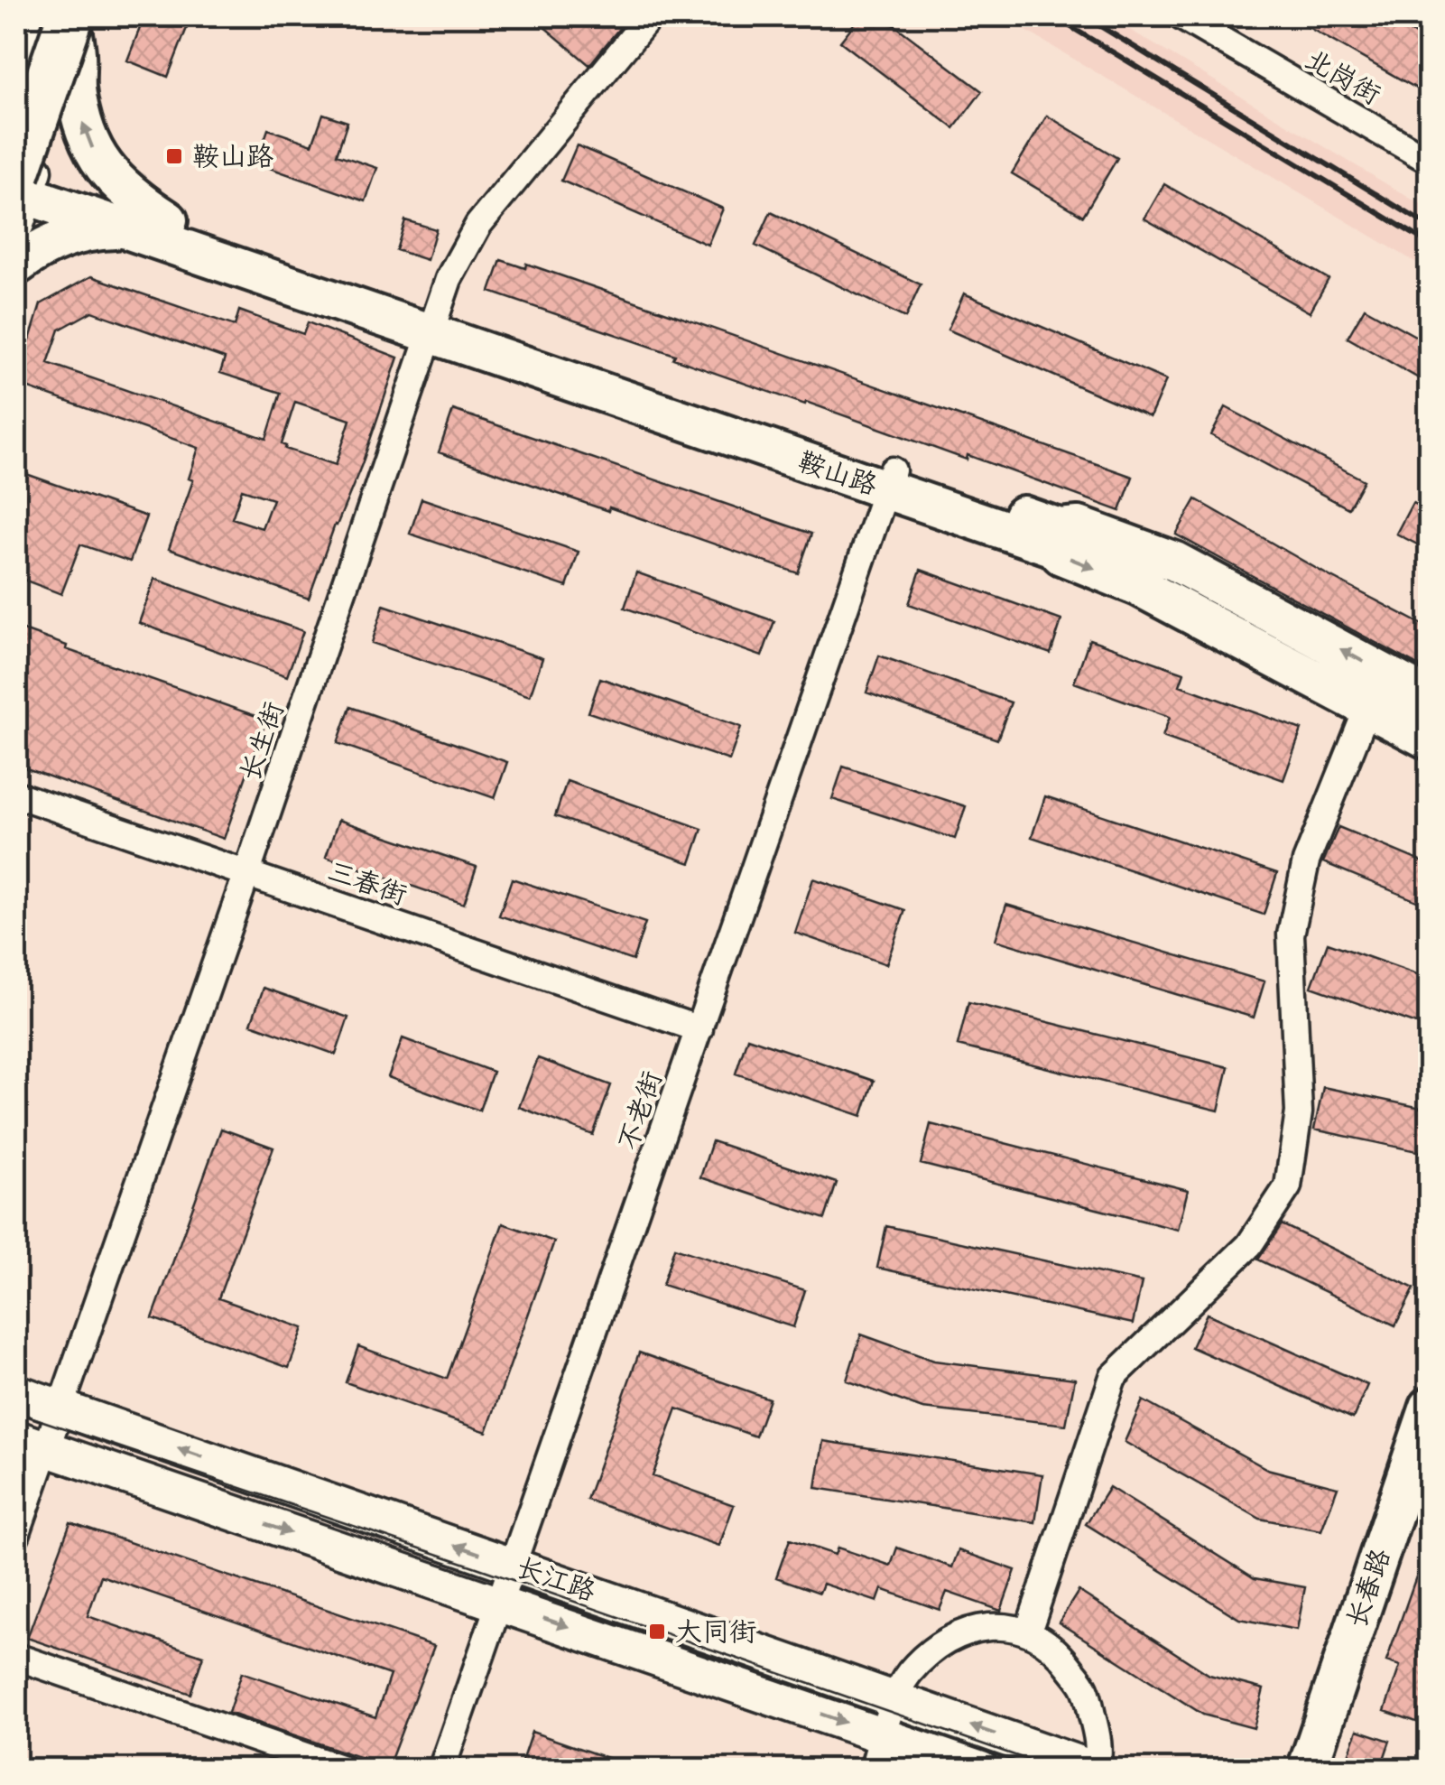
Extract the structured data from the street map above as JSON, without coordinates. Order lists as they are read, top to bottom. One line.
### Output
{"streets":{"main road":["鞍山路","长江路","长春路"],"street":["北岗街","长生街","三春街","不老街"]},"crossings":[["鞍山路","长生街"],["鞍山路","不老街"],["长生街","三春街"],["长生街","长江路"],["三春街","不老街"],["不老街","长江路"]],"places":{"transit":["鞍山路","大同街"]}}
